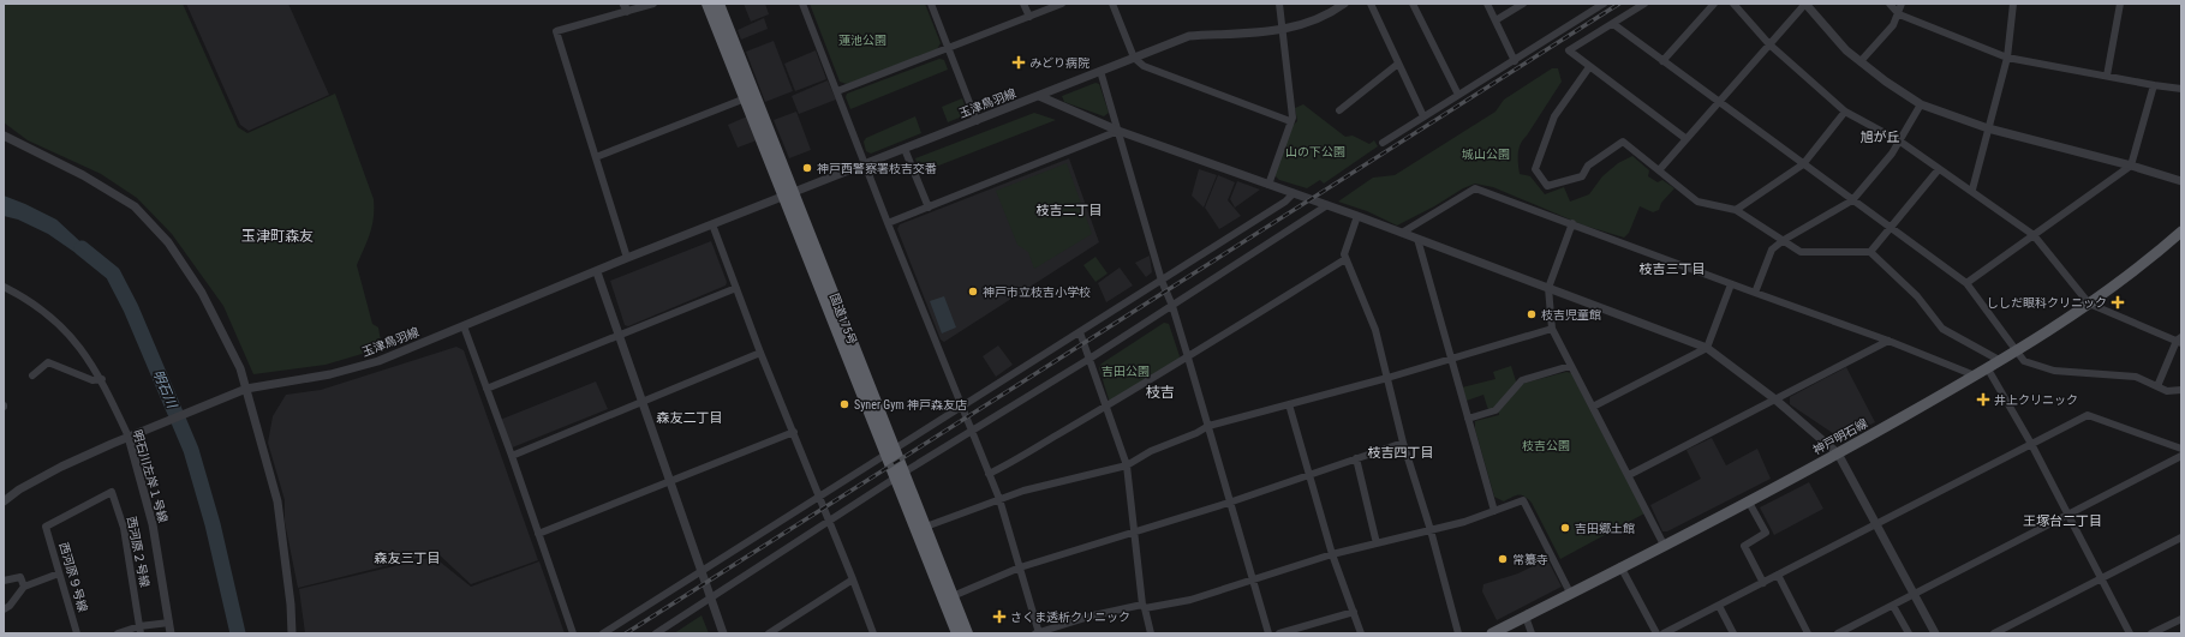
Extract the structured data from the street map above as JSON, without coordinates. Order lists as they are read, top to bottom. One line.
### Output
{"streets":{"highway":["国道175号"],"main road":["神戸明石線"],"street":["玉津鳥羽線","明石川左岸１号線","西河原２号線","西河原９号線"]},"crossings":[["玉津鳥羽線","国道175号"],["玉津鳥羽線","明石川左岸１号線"],["西河原２号線","西河原９号線"]],"districts":["旭が丘","枝吉二丁目","玉津町森友","枝吉三丁目","枝吉","森友二丁目","枝吉四丁目","王塚台二丁目","森友三丁目"],"water":["明石川"],"parks":["蓮池公園","山の下公園","城山公園","吉田公園","枝吉公園"],"places":{"health":["みどり病院","ししだ眼科クリニック","井上クリニック","さくま透析クリニック"],"other":["神戸西警察署枝吉交番","神戸市立枝吉小学校","枝吉児童館","Syner Gym 神戸森友店","吉田郷土館","常纂寺"]}}
